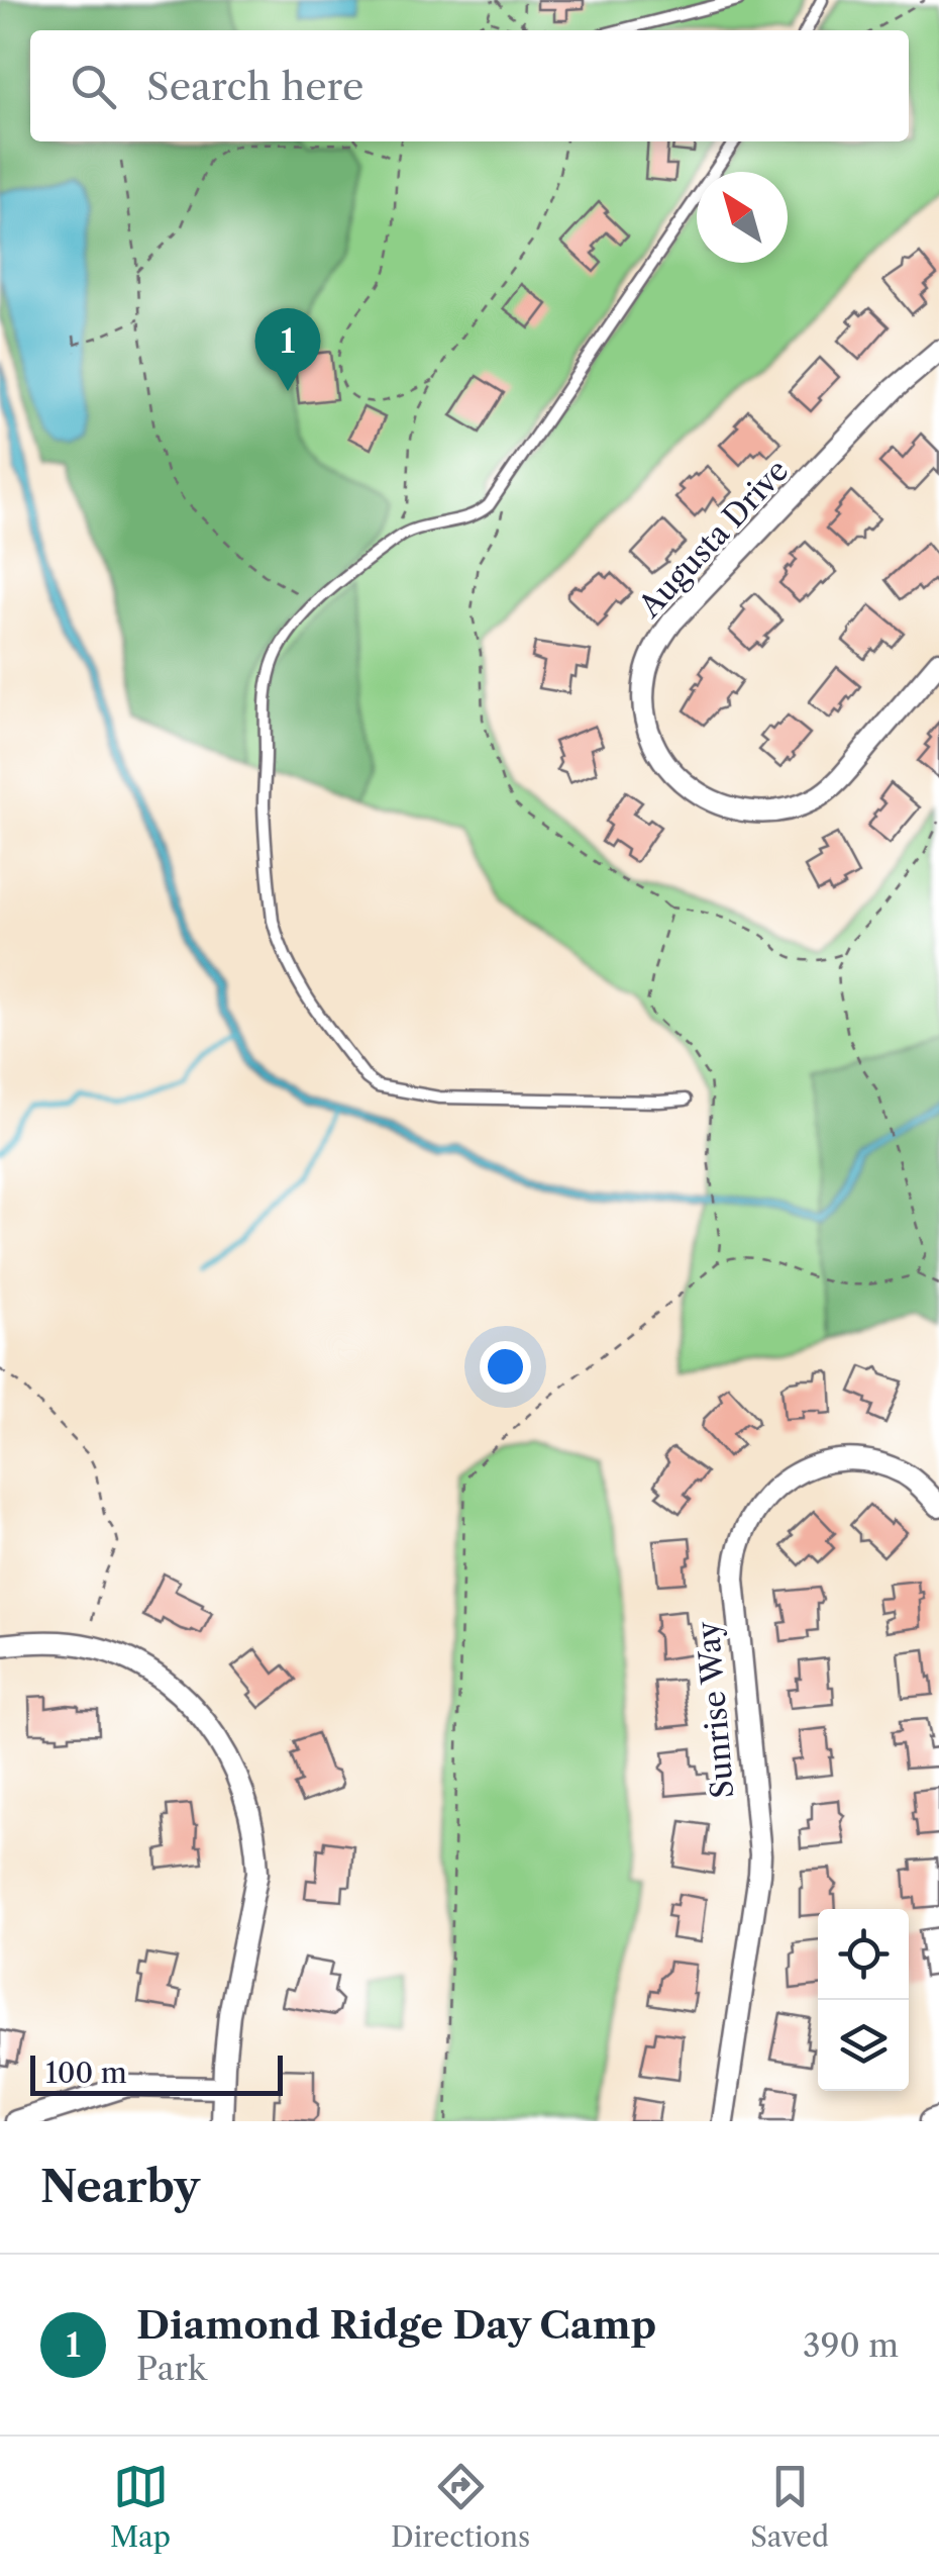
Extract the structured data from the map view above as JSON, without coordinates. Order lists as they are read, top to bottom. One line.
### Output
{"streets":{"street":["Augusta Drive","Sunrise Way"]},"scale_bar":"100 m","north":"top left","page":{"search":"Search here","pins":"1","scale":"100 m","heading":"Nearby","list":[{"mark":"1","name":"Diamond Ridge Day Camp","note":"Park","value":"390 m"}],"nav":["Map","Directions","Saved"]}}
